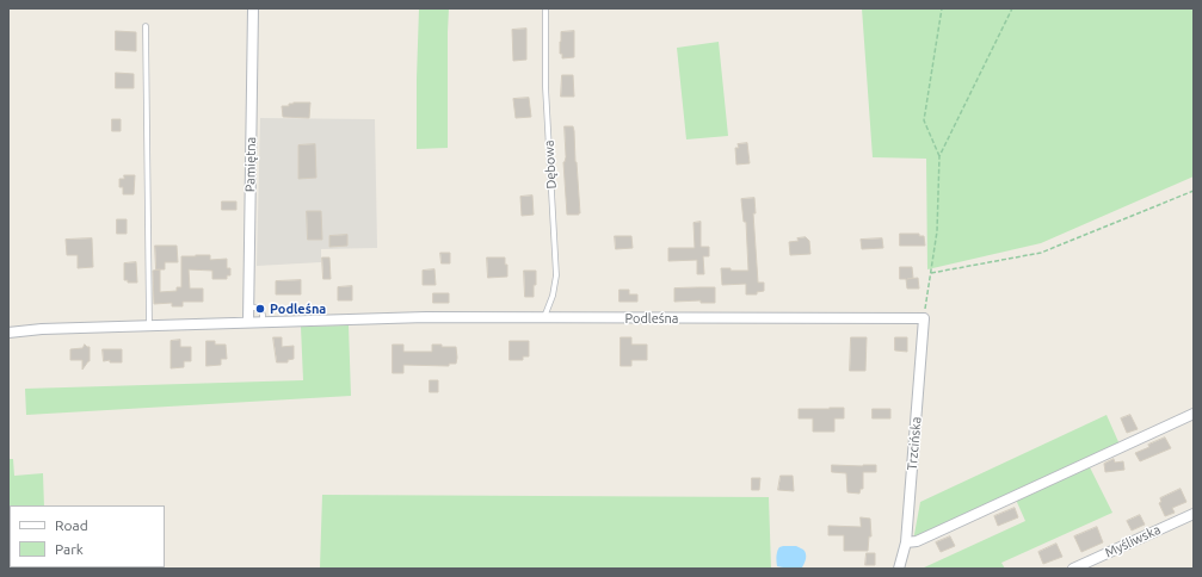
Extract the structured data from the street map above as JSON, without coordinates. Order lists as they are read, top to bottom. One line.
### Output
{"streets":{"street":["Pamiętna","Podleśna","Trzcińska","Myśliwska"],"lane":["Dębowa"]},"crossings":[["Pamiętna","Podleśna"],["Dębowa","Podleśna"],["Podleśna","Trzcińska"]],"places":["Podleśna"],"legend":["Road","Park"]}
